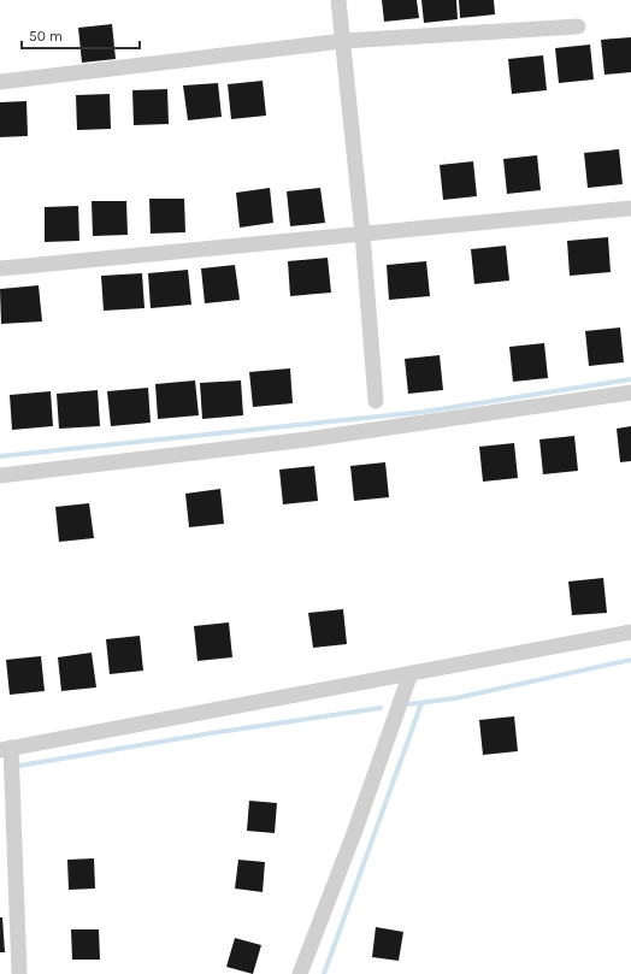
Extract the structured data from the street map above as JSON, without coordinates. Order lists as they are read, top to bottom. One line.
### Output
{"scale_bar":"50 m"}
